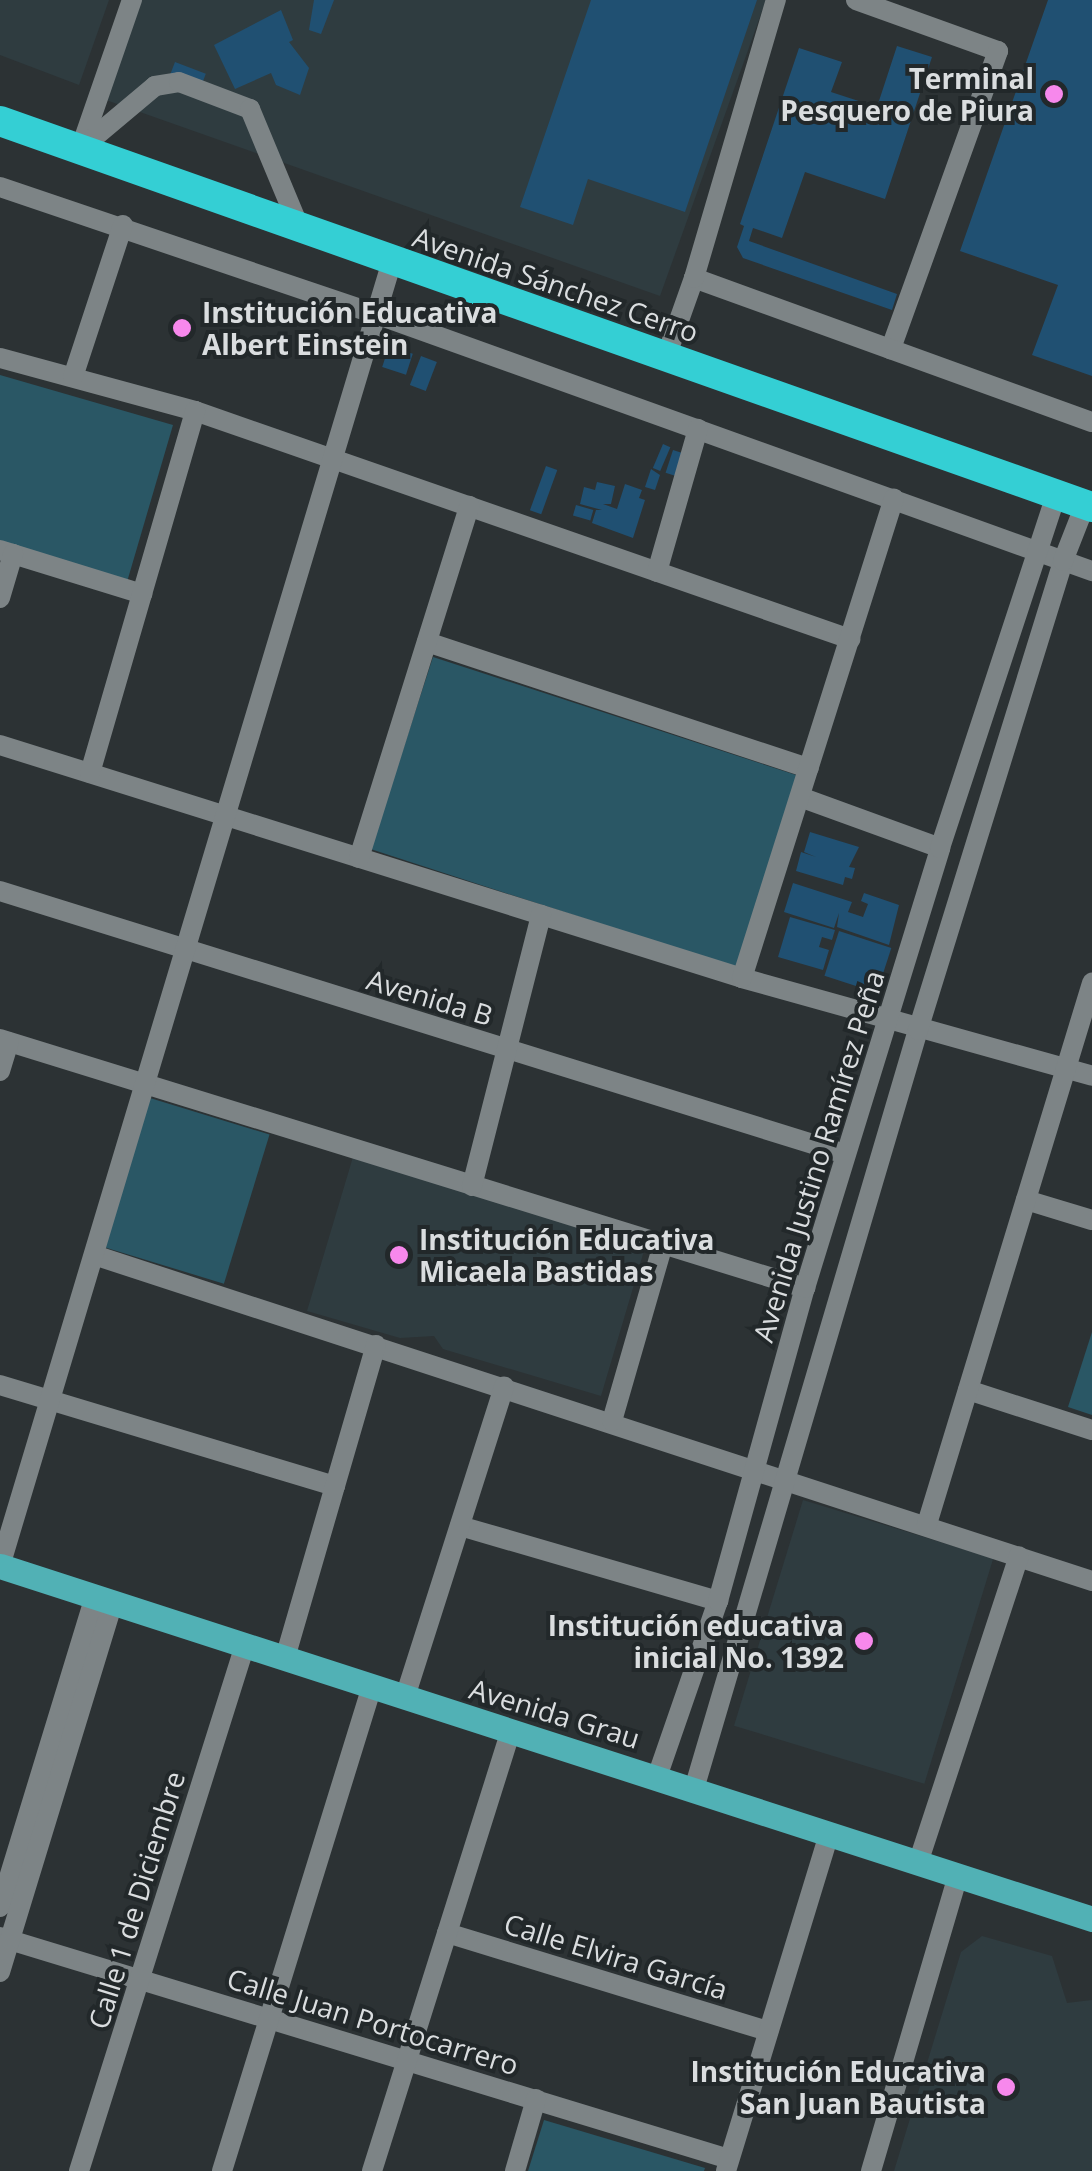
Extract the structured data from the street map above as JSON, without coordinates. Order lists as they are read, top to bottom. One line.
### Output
{"streets":{"highway":["Avenida Sánchez Cerro"],"main road":["Avenida Grau"],"street":["Avenida B","Avenida Justino Ramírez Peña","Calle 1 de Diciembre","Calle Elvira García","Calle Juan Portocarrero"]},"crossings":[["Avenida Sánchez Cerro","Avenida Justino Ramírez Peña"],["Avenida B","Avenida Justino Ramírez Peña"],["Avenida Justino Ramírez Peña","Avenida Grau"],["Avenida Grau","Calle 1 de Diciembre"],["Calle 1 de Diciembre","Calle Juan Portocarrero"]],"places":["Terminal Pesquero de Piura","Institución Educativa Albert Einstein","Institución Educativa Micaela Bastidas","Institución educativa inicial No. 1392","Institución Educativa San Juan Bautista"]}
